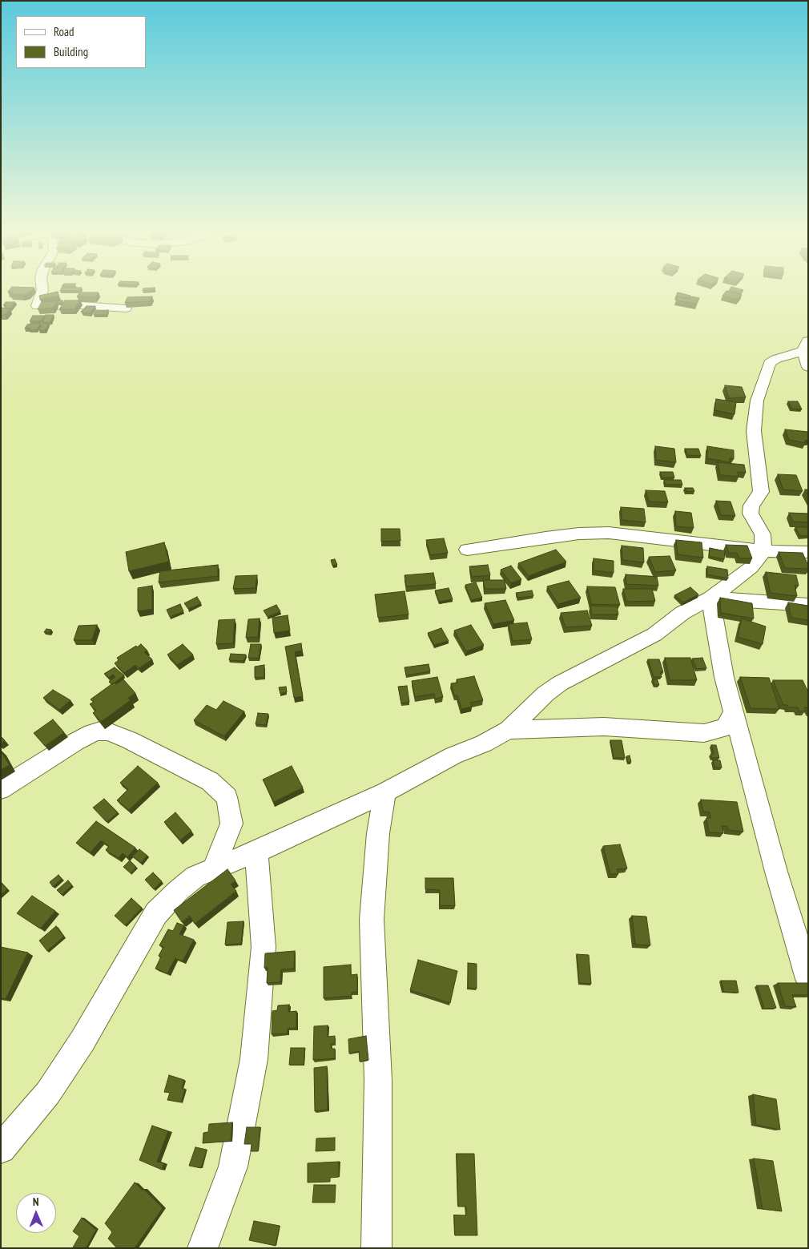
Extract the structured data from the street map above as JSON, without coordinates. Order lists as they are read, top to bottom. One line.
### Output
{"legend":["Road","Building"],"north":"top"}
